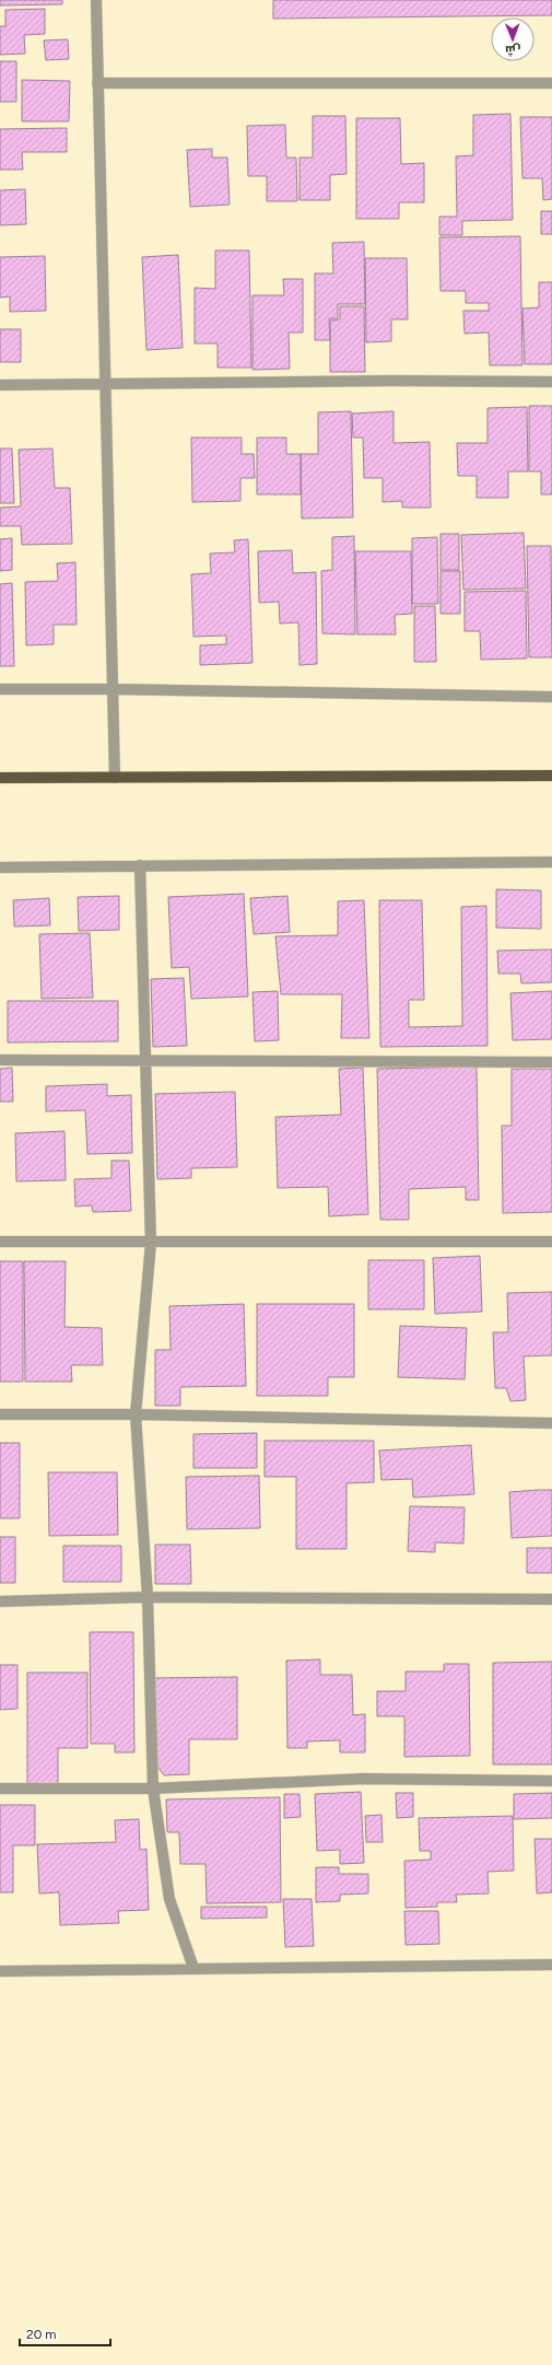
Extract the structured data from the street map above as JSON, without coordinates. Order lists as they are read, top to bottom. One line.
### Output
{"scale_bar":"20 m","north":"bottom"}
